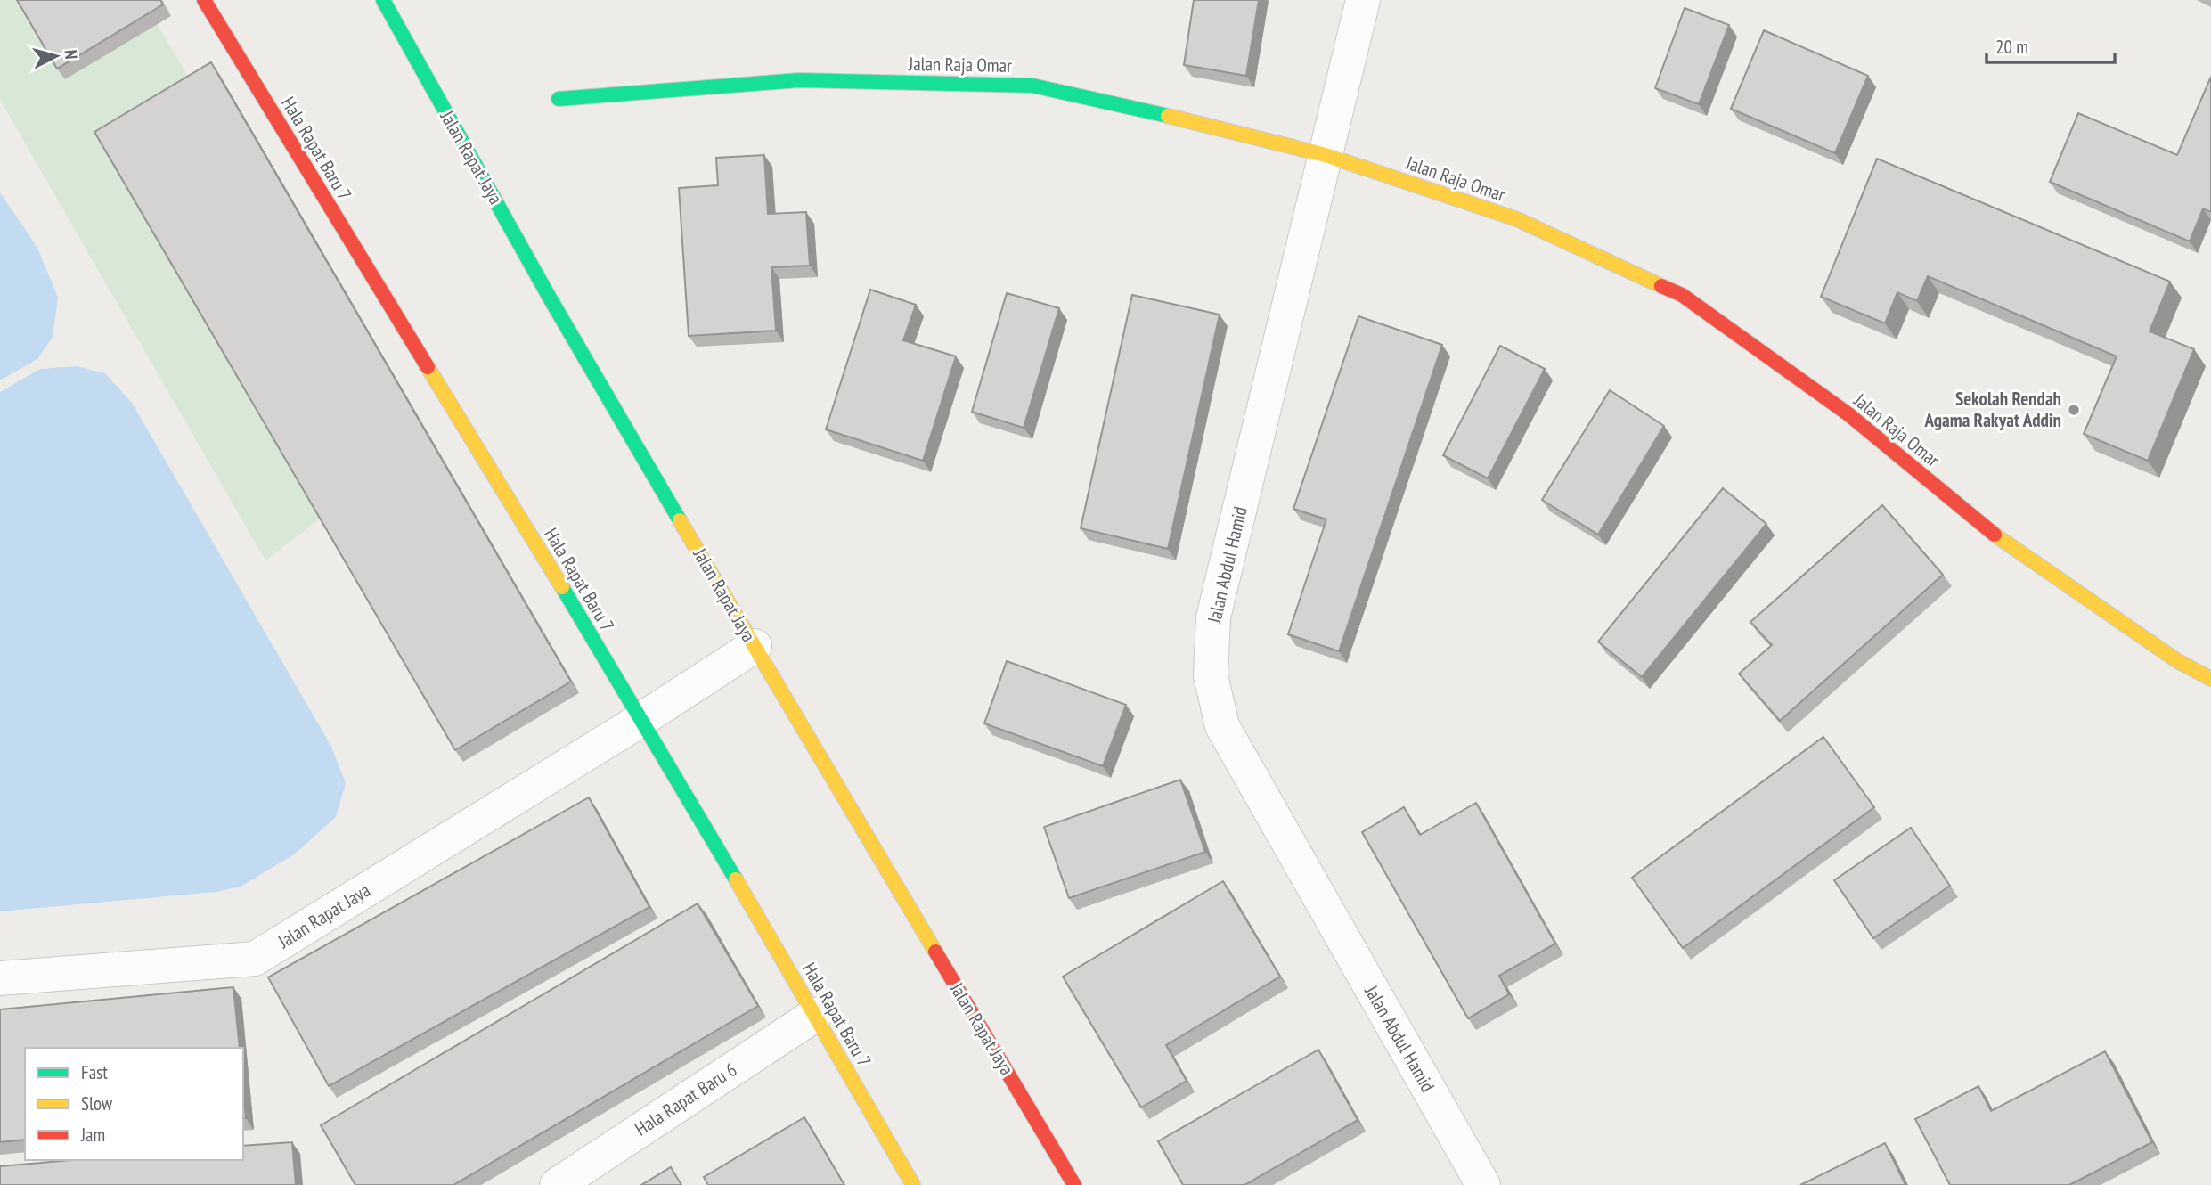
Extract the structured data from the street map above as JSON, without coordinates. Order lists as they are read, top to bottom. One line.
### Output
{"streets":{"street":["Jalan Raja Omar","Hala Rapat Baru 7","Jalan Rapat Jaya","Jalan Abdul Hamid","Hala Rapat Baru 6"]},"crossings":[["Jalan Raja Omar","Jalan Abdul Hamid"],["Hala Rapat Baru 7","Jalan Rapat Jaya"],["Hala Rapat Baru 7","Hala Rapat Baru 6"]],"places":["Sekolah Rendah Agama Rakyat Addin"],"legend":["Fast","Slow","Jam"],"scale_bar":"20 m","north":"right"}
